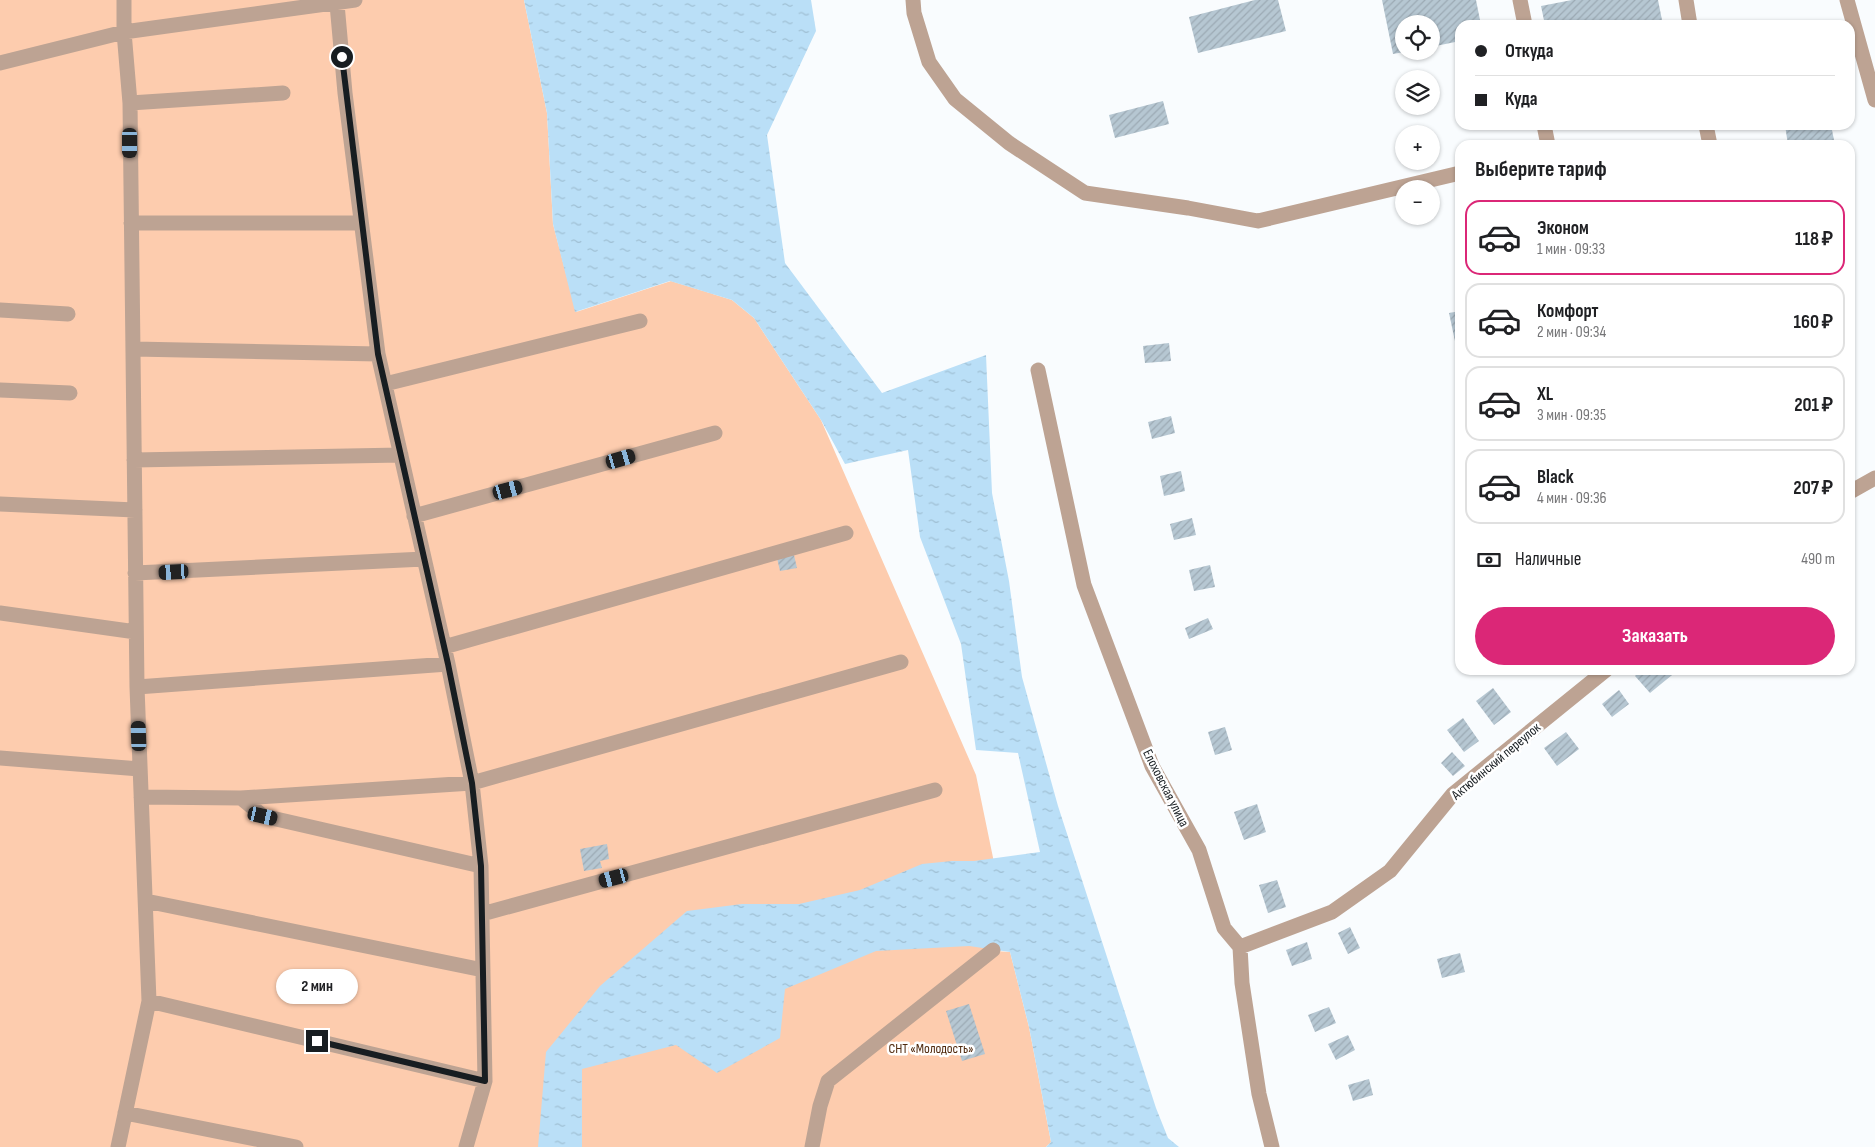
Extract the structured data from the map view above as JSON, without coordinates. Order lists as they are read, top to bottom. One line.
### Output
{"streets":{"street":["Актюбинский переулок","Елоховская улица"]},"crossings":[["Актюбинский переулок","Елоховская улица"]],"parks":["СНТ «Молодость»"],"page":{"map_buttons":["+","−"],"banner":["Откуда","Куда"],"heading":"Выберите тариф","list":[{"name":"Эконом","note":"1 мин · 09:33","value":"118 ₽"},{"name":"Комфорт","note":"2 мин · 09:34","value":"160 ₽"},{"name":"XL","note":"3 мин · 09:35","value":"201 ₽"},{"name":"Black","note":"4 мин · 09:36","value":"207 ₽"}],"pay":["Наличные","490 m"],"buttons":"Заказать","bubble":"2 мин"}}
